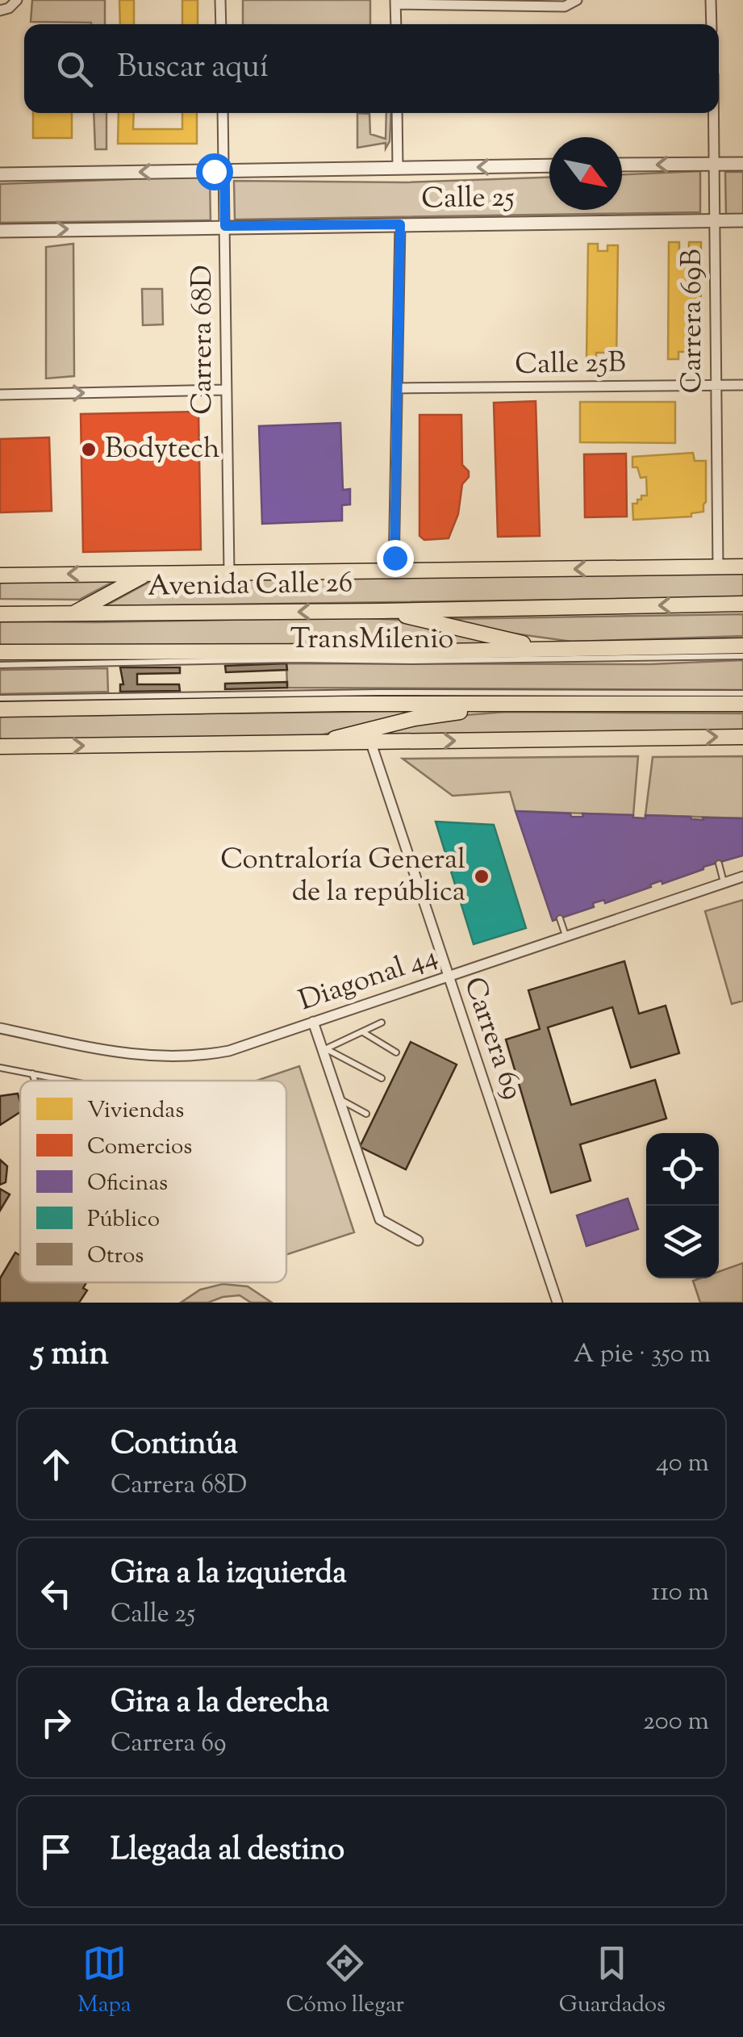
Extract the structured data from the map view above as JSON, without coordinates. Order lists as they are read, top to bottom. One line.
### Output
{"streets":{"main road":["Avenida Calle 26"],"street":["Calle 25","Carrera 69B","Carrera 68D","Calle 25B","Diagonal 44","Carrera 69"],"lane":["TransMilenio"]},"crossings":[["Calle 25","Carrera 69B"],["Calle 25","Carrera 68D"],["Carrera 69B","Calle 25B"],["Diagonal 44","Carrera 69"]],"places":["Bodytech","Contraloría General de la república"],"legend":["Viviendas","Comercios","Oficinas","Público","Otros"],"north":"bottom right","page":{"search":"Buscar aquí","heading":["5 min","A pie · 350 m"],"list":[["Continúa","Carrera 68D","40 m"],["Gira a la izquierda","Calle 25","110 m"],["Gira a la derecha","Carrera 69","200 m"],"Llegada al destino"],"nav":["Mapa","Cómo llegar","Guardados"]}}
